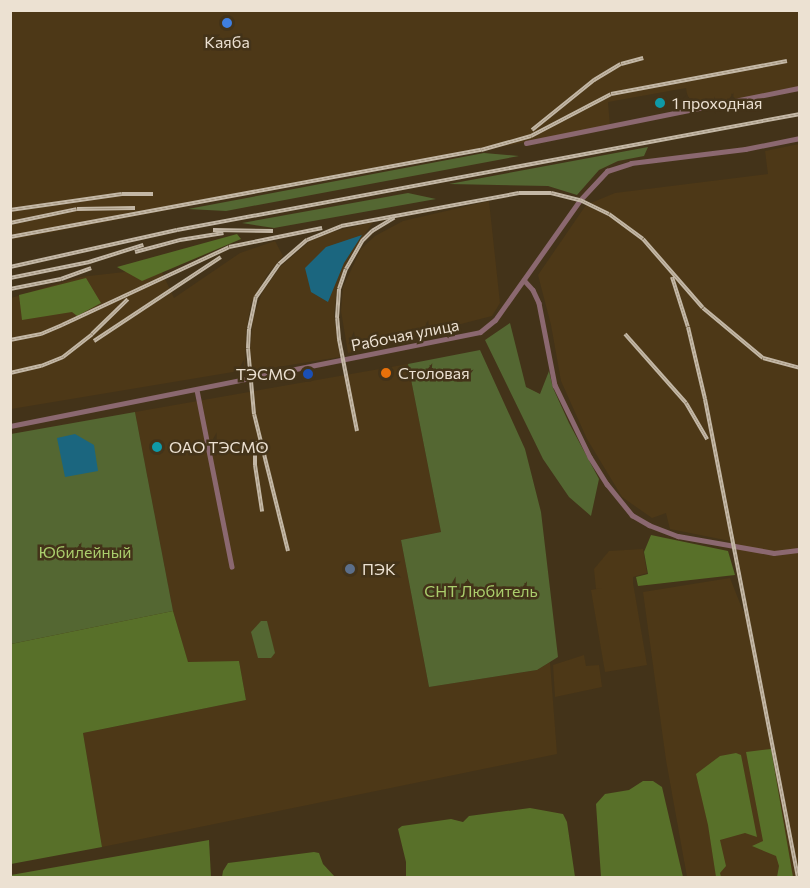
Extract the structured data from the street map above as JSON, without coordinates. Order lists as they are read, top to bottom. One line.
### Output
{"streets":{"street":["Рабочая улица"]},"parks":["Юбилейный","СНТ Любитель"],"places":["Каяба","1 проходная","Столовая","ТЭСМО","ОАО ТЭСМО","ПЭК"]}
